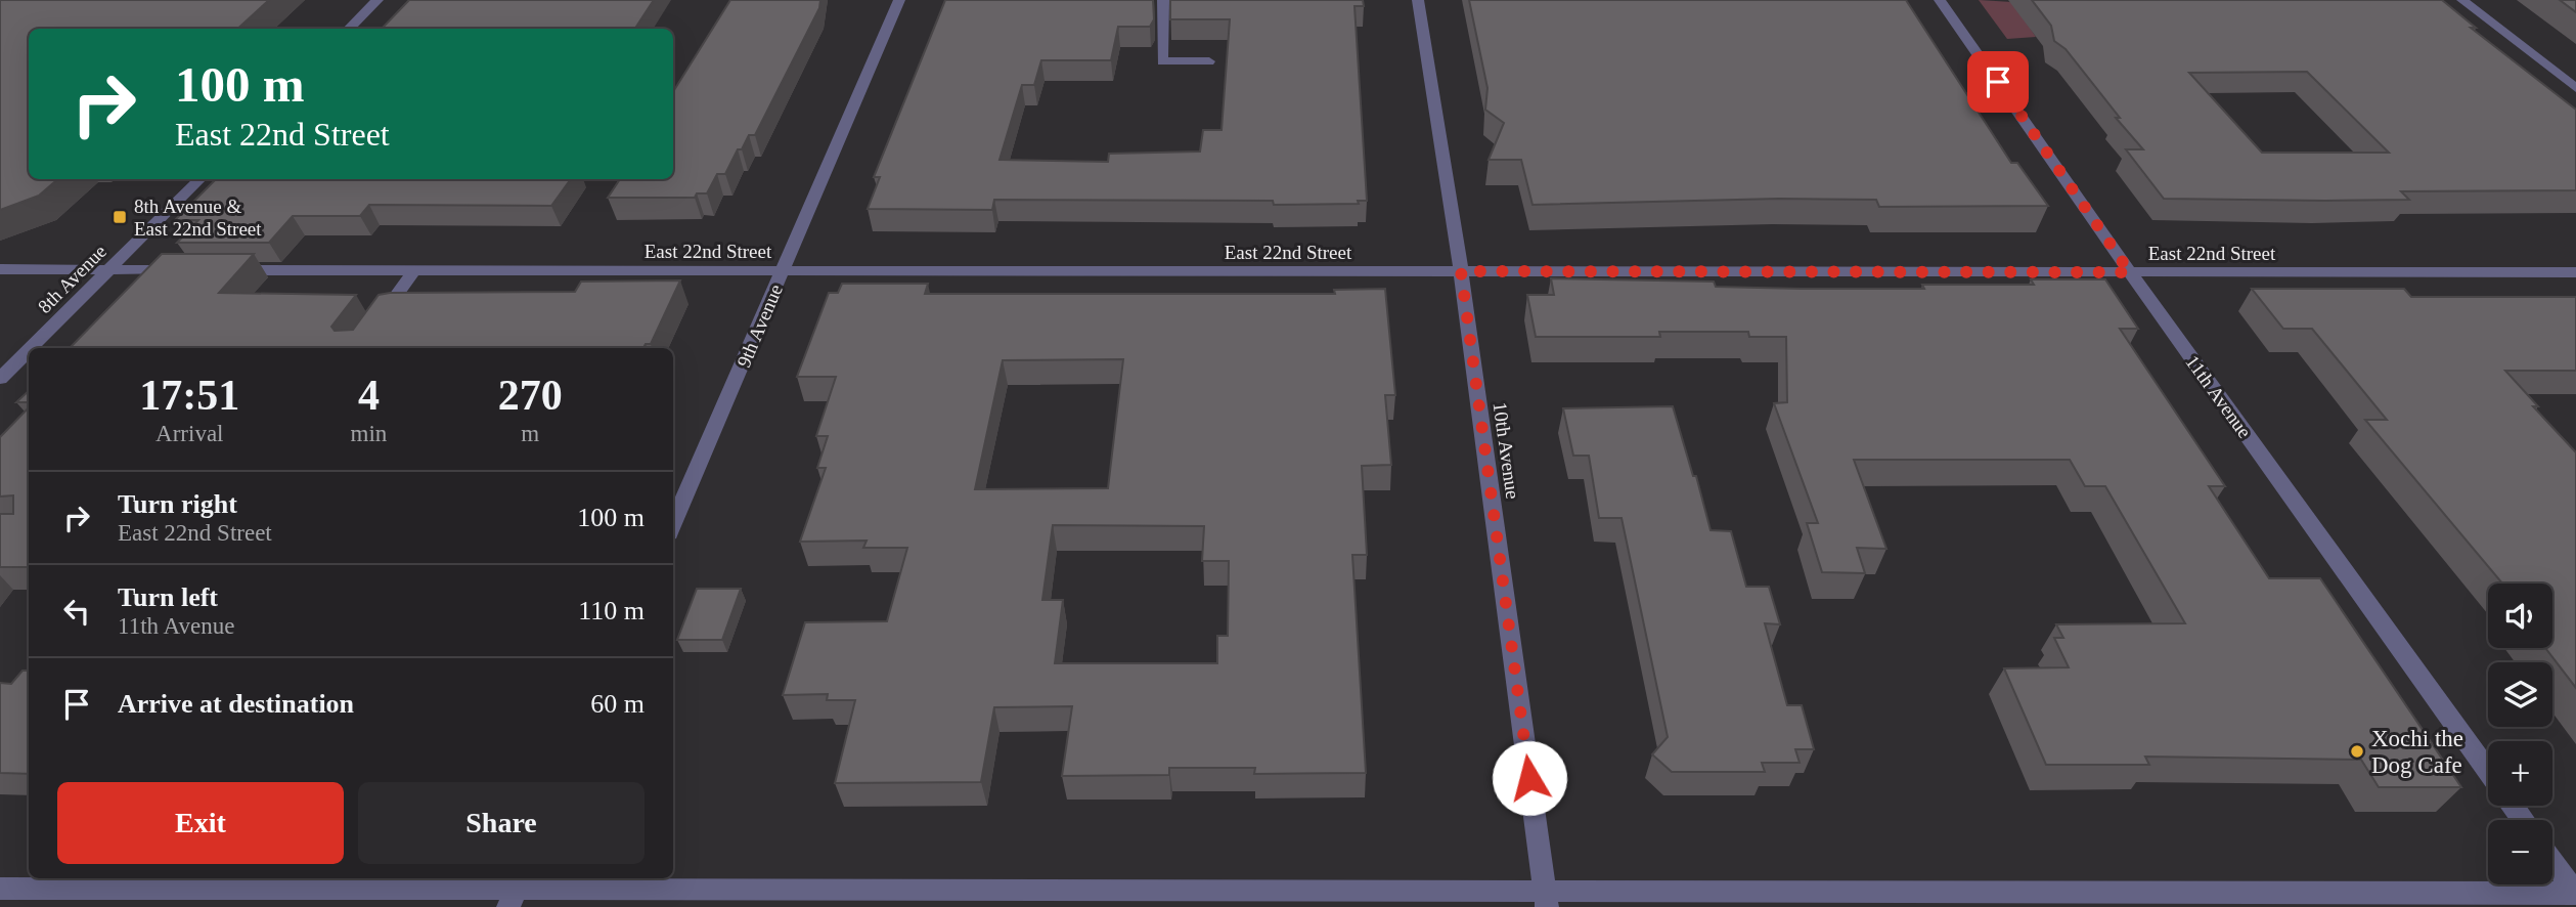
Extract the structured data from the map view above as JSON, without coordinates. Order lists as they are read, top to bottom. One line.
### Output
{"streets":{"street":["East 22nd Street","8th Avenue","9th Avenue","11th Avenue","10th Avenue"]},"crossings":[["East 22nd Street","9th Avenue"],["East 22nd Street","11th Avenue"],["East 22nd Street","10th Avenue"]],"places":{"transit":["8th Avenue & East 22nd Street"],"other":["Xochi the Dog Cafe"]},"page":{"turn":["100 m","East 22nd Street"],"eta":["17:51","Arrival","4","min","270","m"],"list":[{"name":"Turn right","note":"East 22nd Street","value":"100 m"},{"name":"Turn left","note":"11th Avenue","value":"110 m"},{"name":"Arrive at destination","value":"60 m"}],"map_buttons":["+","−"],"buttons":["Exit","Share"]}}
